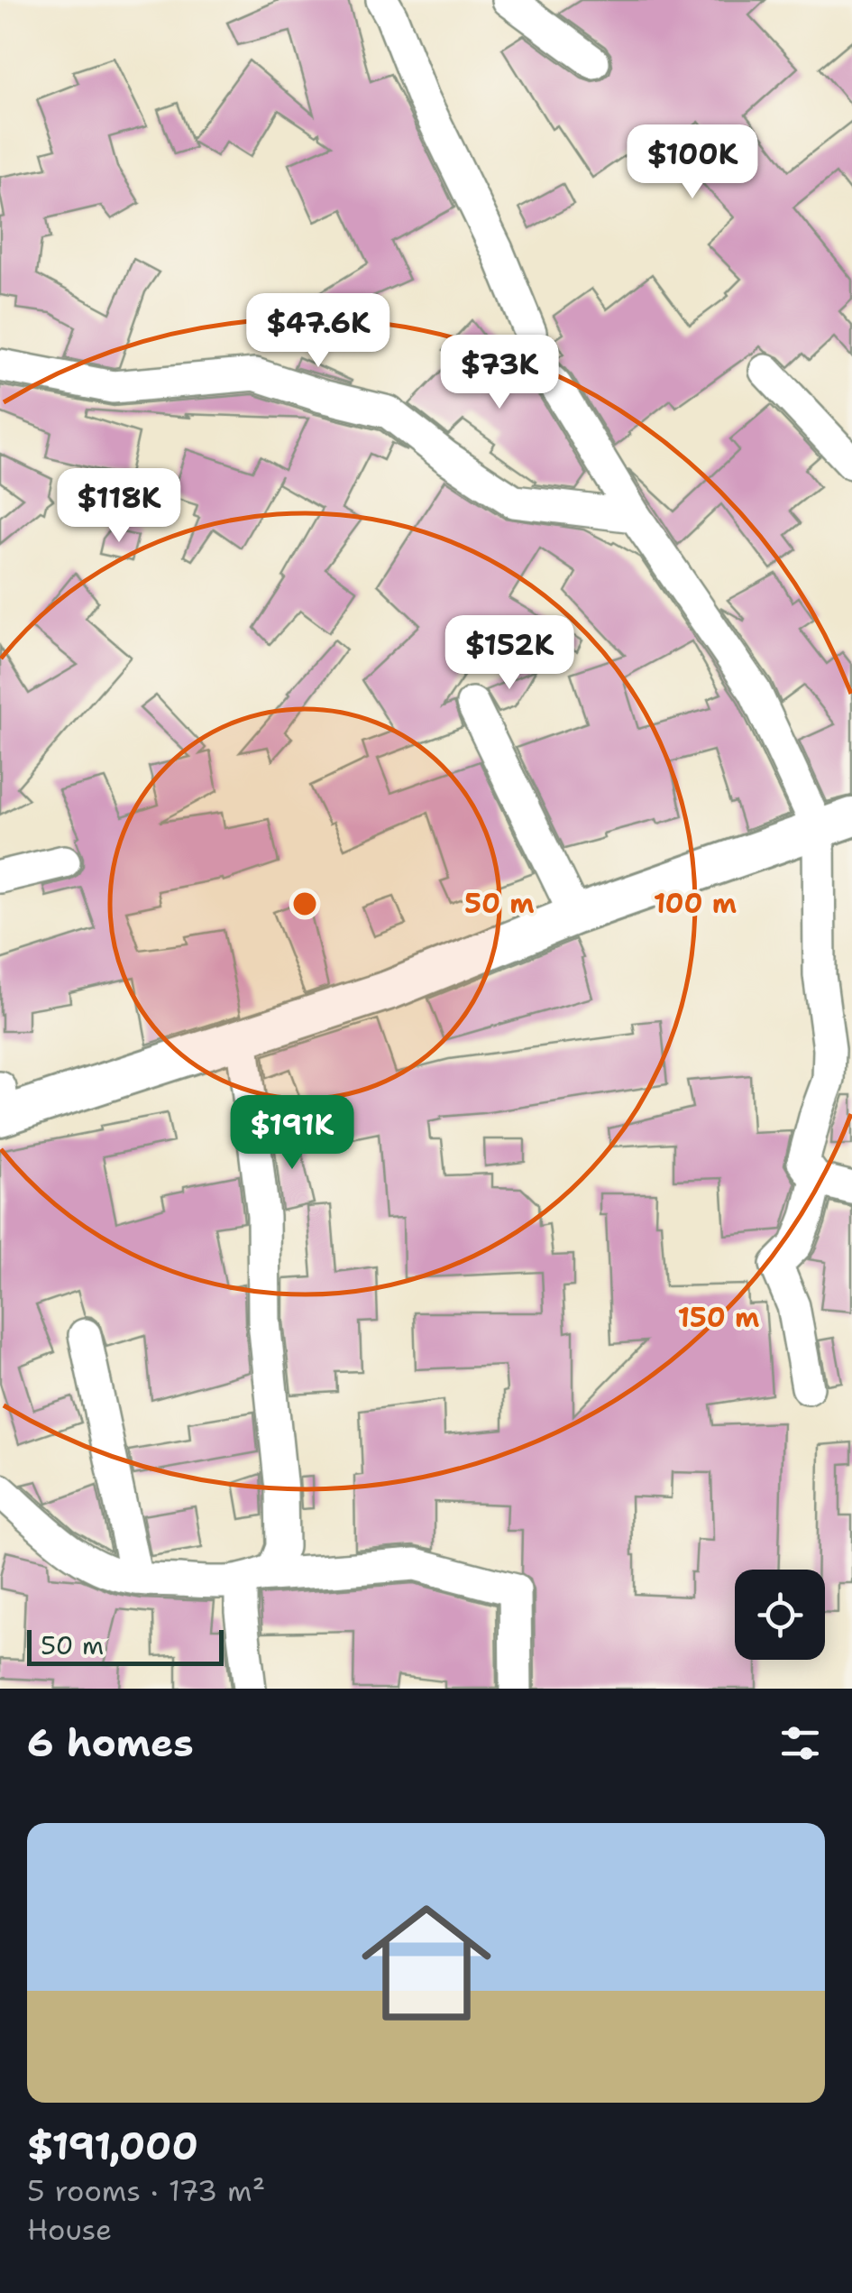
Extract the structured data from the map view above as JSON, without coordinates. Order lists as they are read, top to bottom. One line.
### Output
{"scale_bar":"50 m","page":{"price":["$100K","$47.6K","$73K","$118K","$152K","$191K"],"scale":"50 m","heading":"6 homes","list":[{"name":"$191,000","note":"5 rooms · 173 m² · House"}]},"rings":["50 m","100 m","150 m"]}
